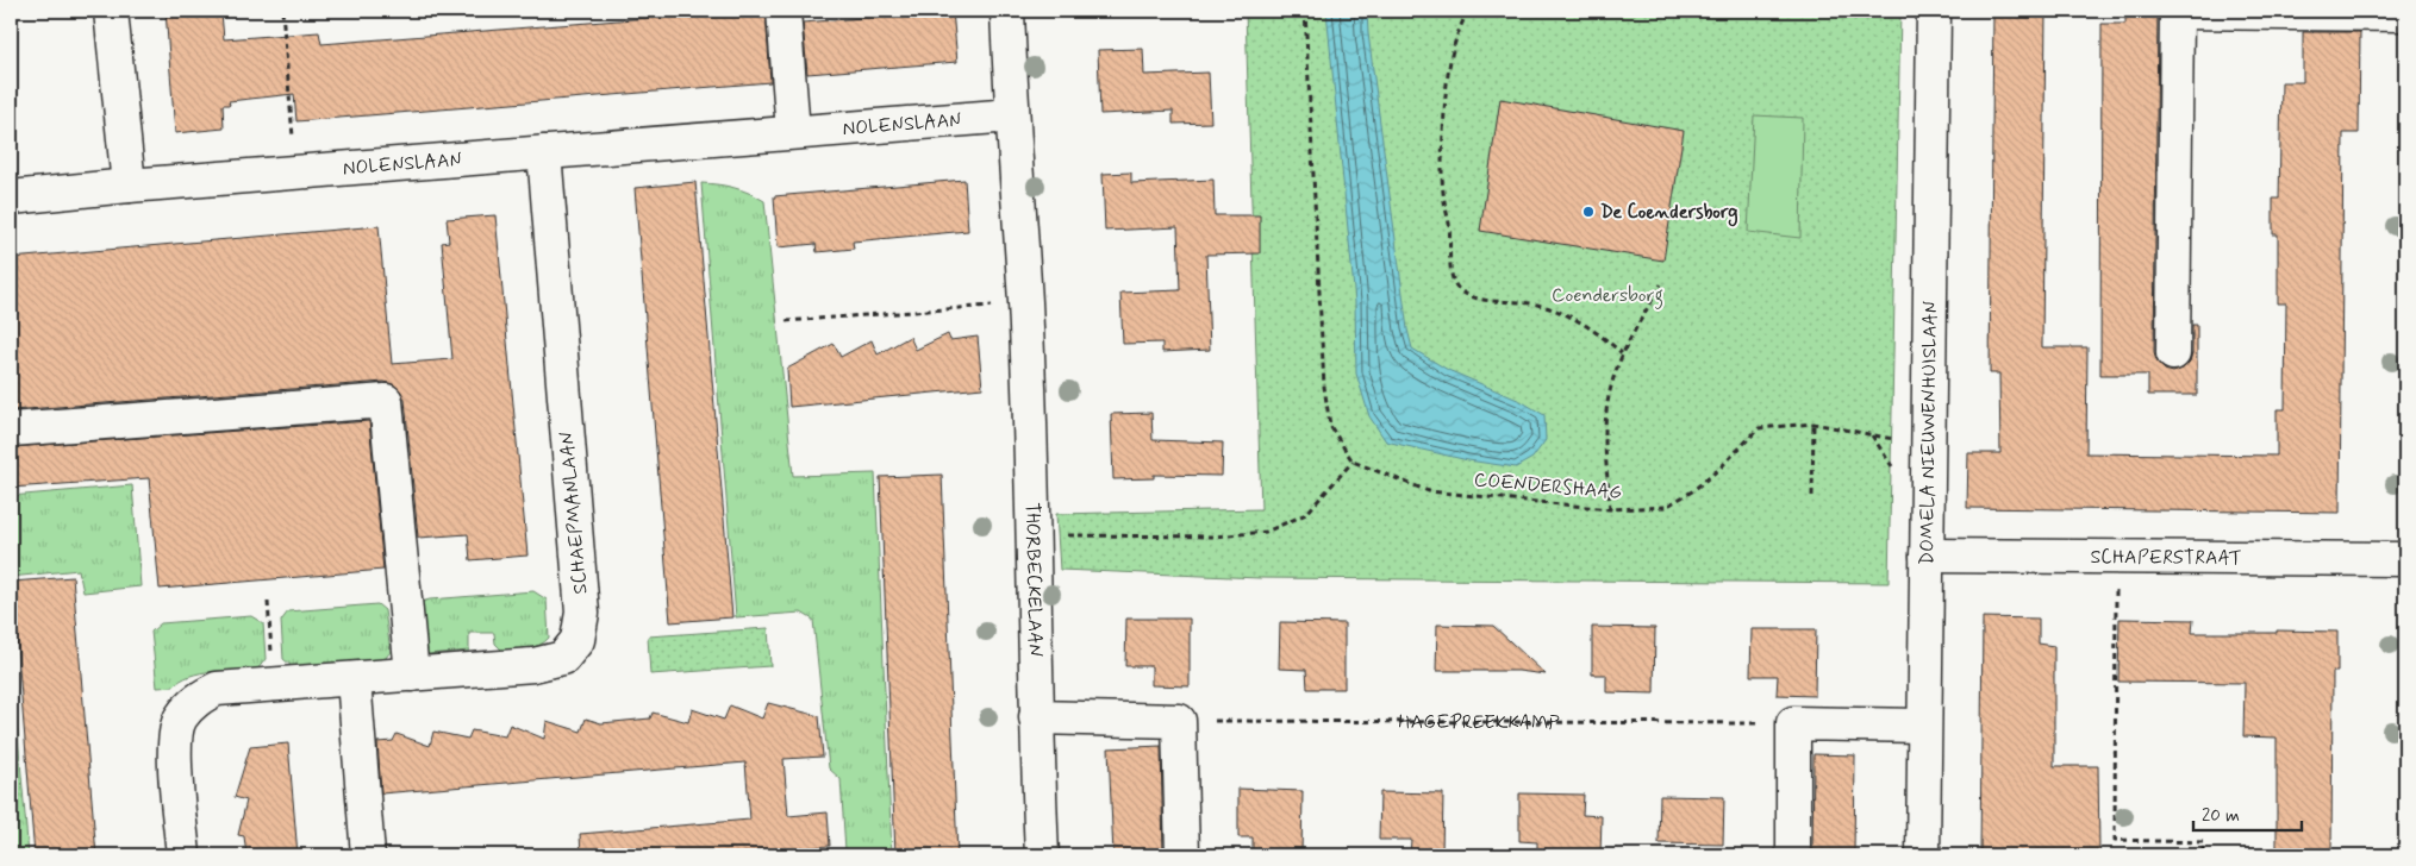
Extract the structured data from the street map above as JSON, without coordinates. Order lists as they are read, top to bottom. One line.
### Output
{"streets":{"street":["NOLENSLAAN","DOMELA NIEUWENHUISLAAN","SCHAEPMANLAAN","SCHAPERSTRAAT","THORBECKELAAN"],"path":["COENDERSHAAG","HAGEPREEKKAMP"]},"crossings":[["NOLENSLAAN","SCHAEPMANLAAN"],["NOLENSLAAN","THORBECKELAAN"],["DOMELA NIEUWENHUISLAAN","COENDERSHAAG"],["DOMELA NIEUWENHUISLAAN","SCHAPERSTRAAT"]],"parks":["Coendersborg"],"places":["De Coendersborg"],"scale_bar":"20 m"}
